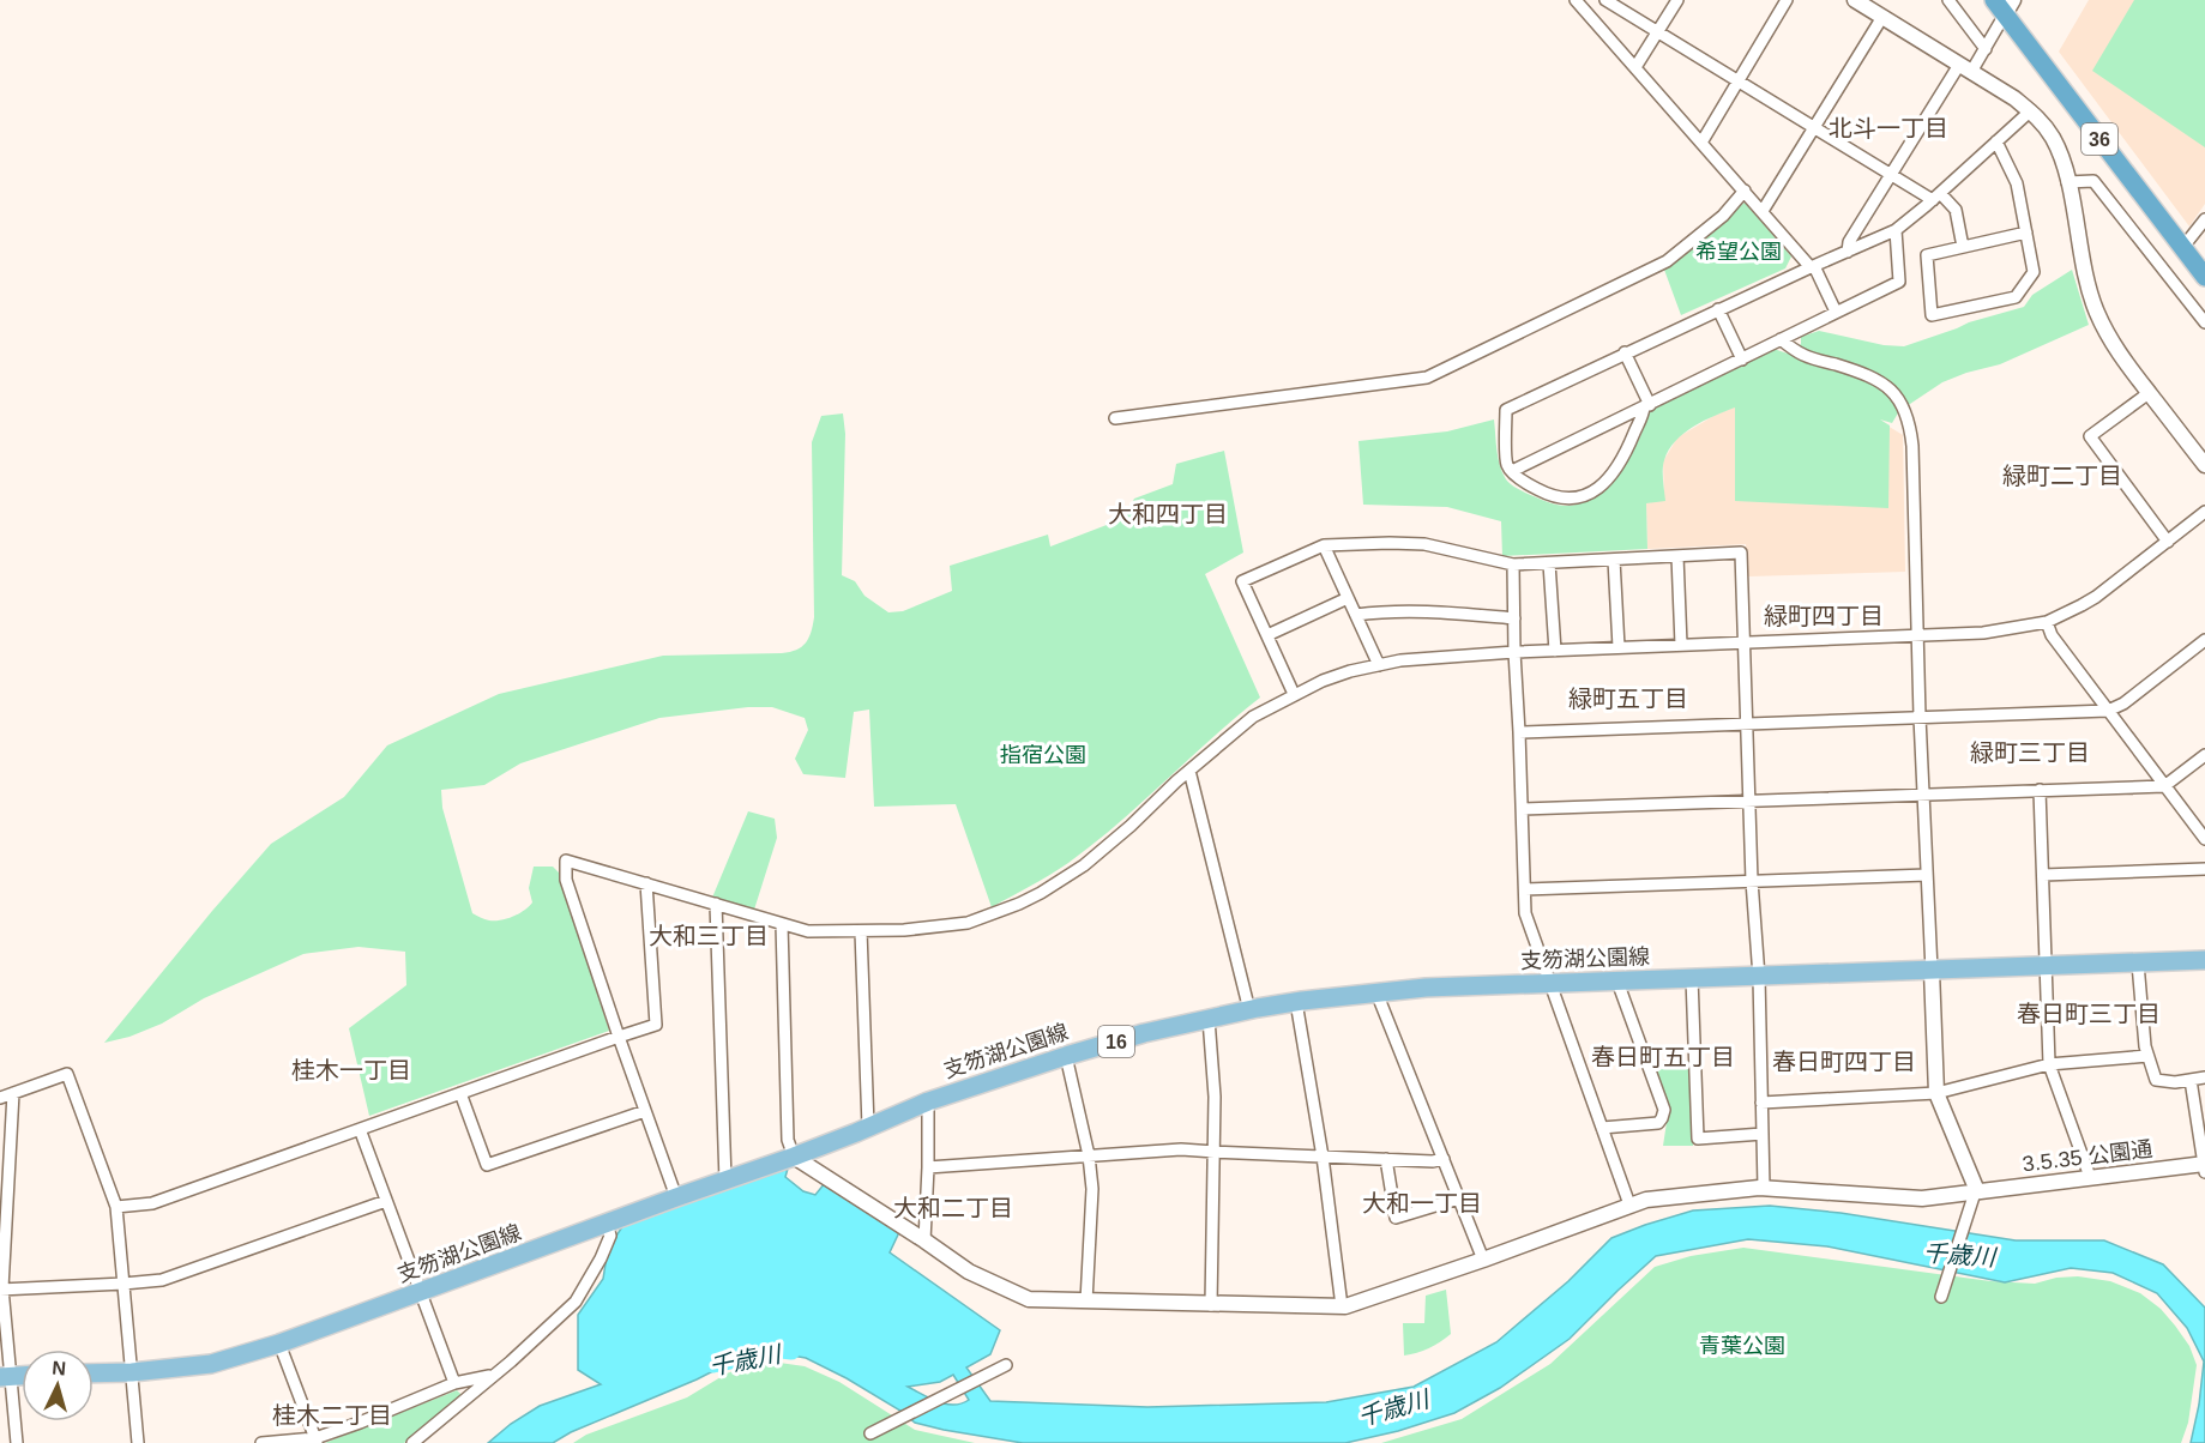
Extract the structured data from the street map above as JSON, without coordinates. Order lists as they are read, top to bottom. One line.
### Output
{"streets":{"highway":["36"],"main road":["支笏湖公園線","16"],"street":["3.5.35 公園通"]},"crossings":[["支笏湖公園線","3.5.35 公園通"]],"districts":["北斗一丁目","緑町二丁目","大和四丁目","緑町四丁目","緑町五丁目","緑町三丁目","大和三丁目","春日町三丁目","春日町五丁目","春日町四丁目","桂木一丁目","大和一丁目","大和二丁目","桂木二丁目"],"water":["千歳川"],"parks":["希望公園","指宿公園","青葉公園"],"north":"top"}
